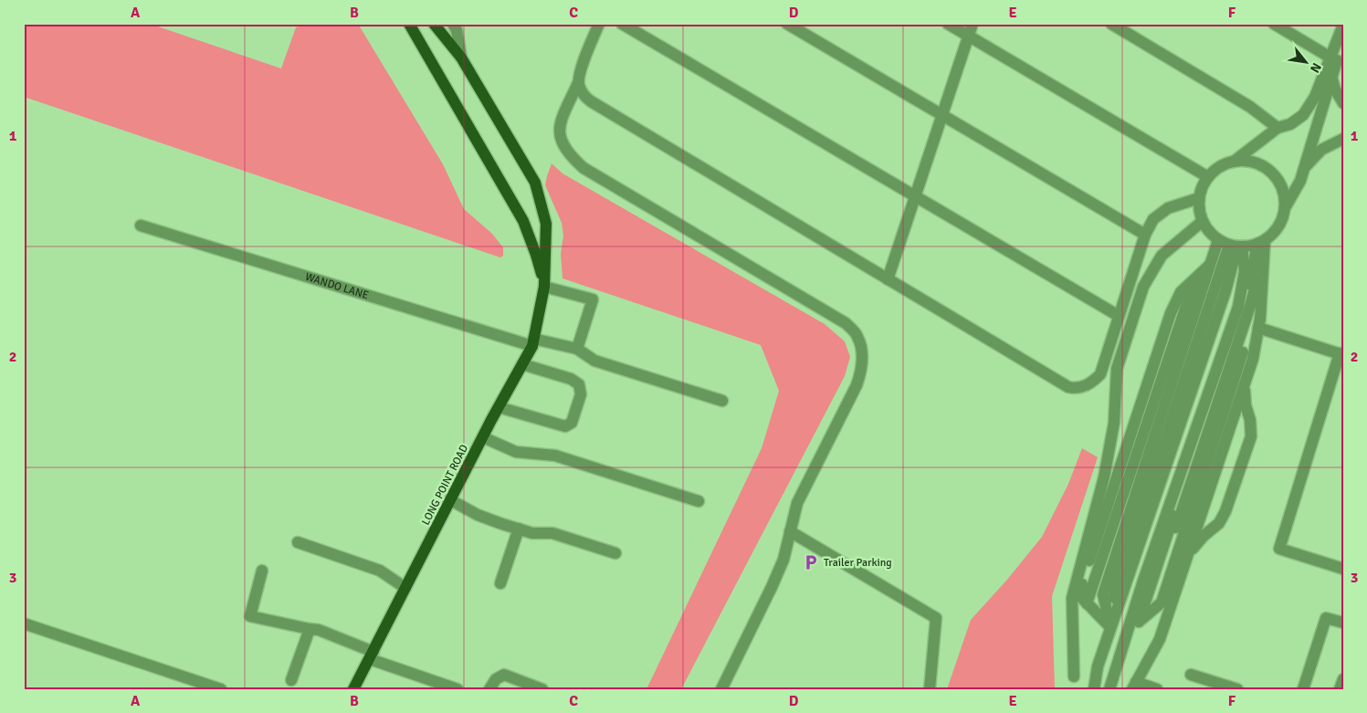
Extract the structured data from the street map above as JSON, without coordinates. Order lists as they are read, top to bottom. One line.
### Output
{"streets":{"main road":["LONG POINT ROAD"],"street":["WANDO LANE"]},"crossings":[["WANDO LANE","LONG POINT ROAD"]],"places":{"parking":["Trailer Parking"]},"north":"bottom right","grid":{"columns":["A","B","C","D","E","F"],"rows":["1","2","3"]}}
